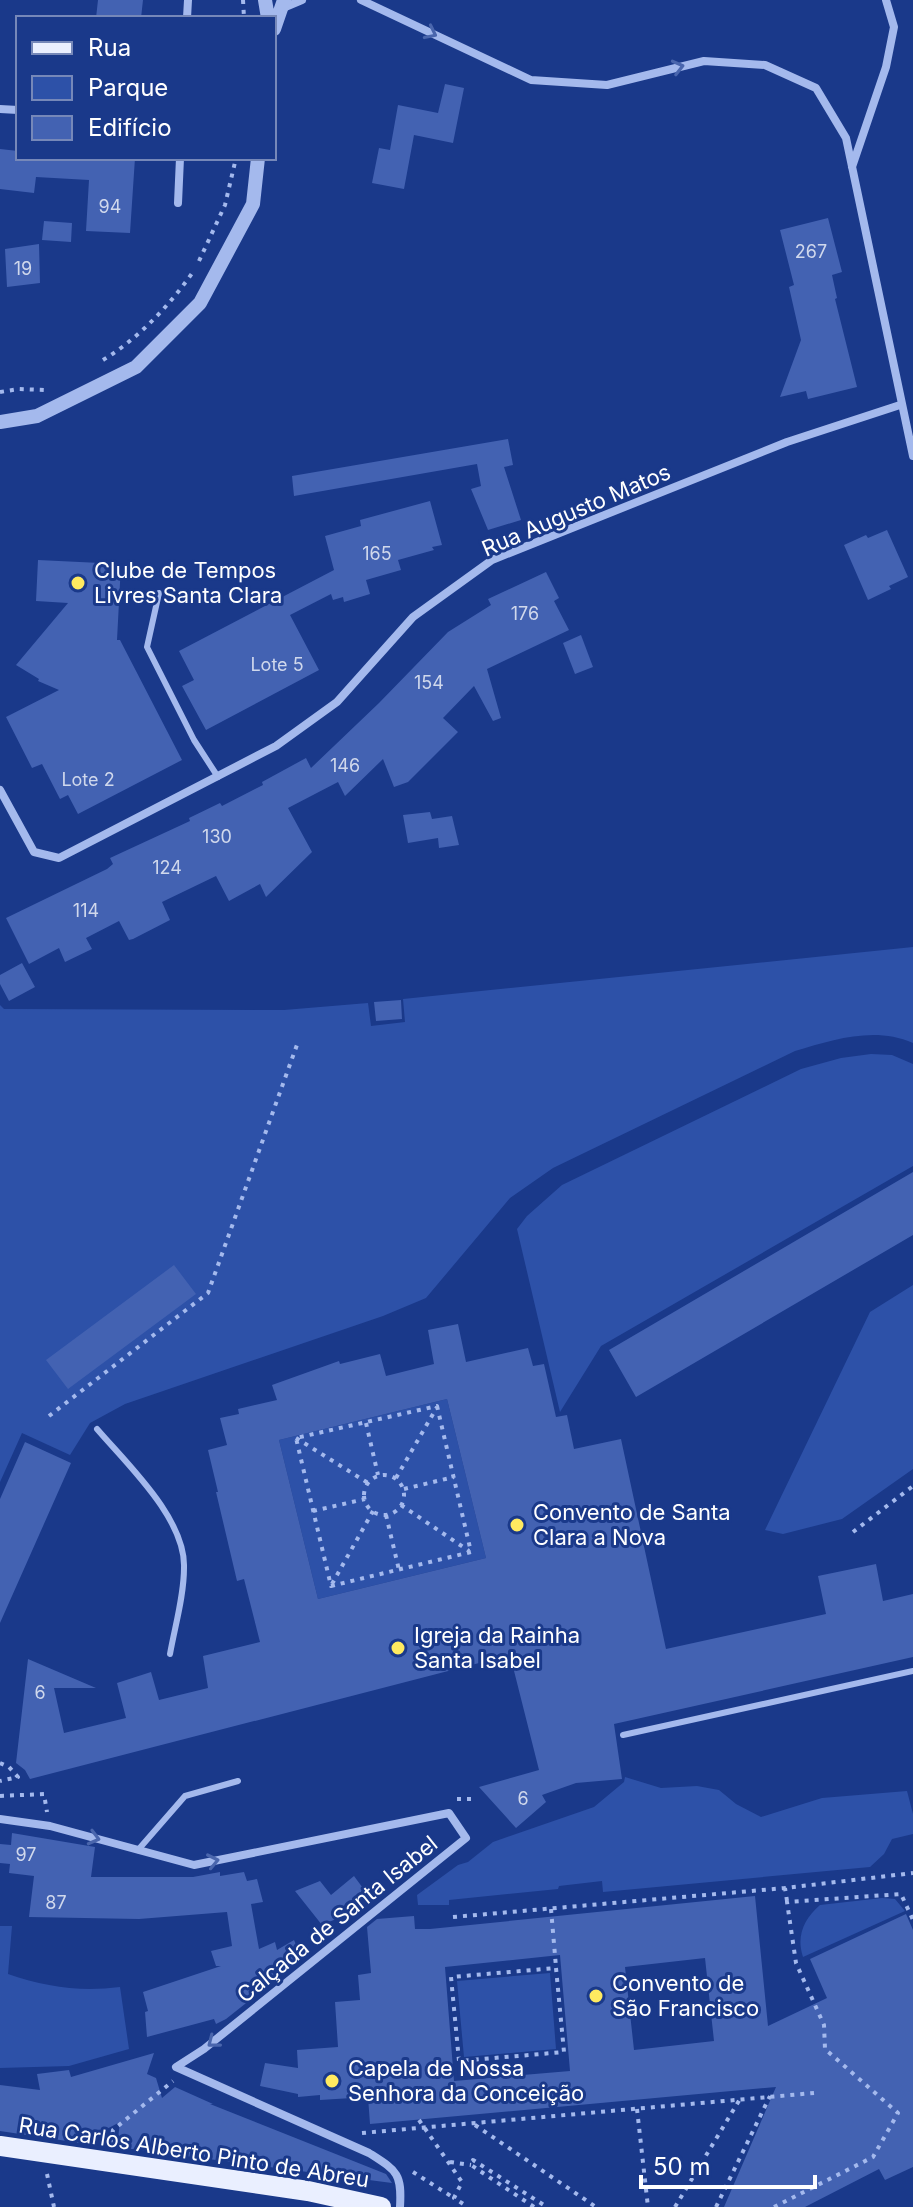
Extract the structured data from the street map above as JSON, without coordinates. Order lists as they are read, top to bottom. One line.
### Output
{"streets":{"main road":["Rua Carlos Alberto Pinto de Abreu"],"street":["Rua Augusto Matos","Calçada de Santa Isabel"]},"places":["Clube de Tempos Livres Santa Clara","Convento de Santa Clara a Nova","Igreja da Rainha Santa Isabel","Convento de São Francisco","Capela de Nossa Senhora da Conceição"],"house_numbers":["94","267","19","165","176","Lote 5","154","146","Lote 2","130","124","114","6","6","97","87"],"legend":["Rua","Parque","Edifício"],"scale_bar":"50 m"}
